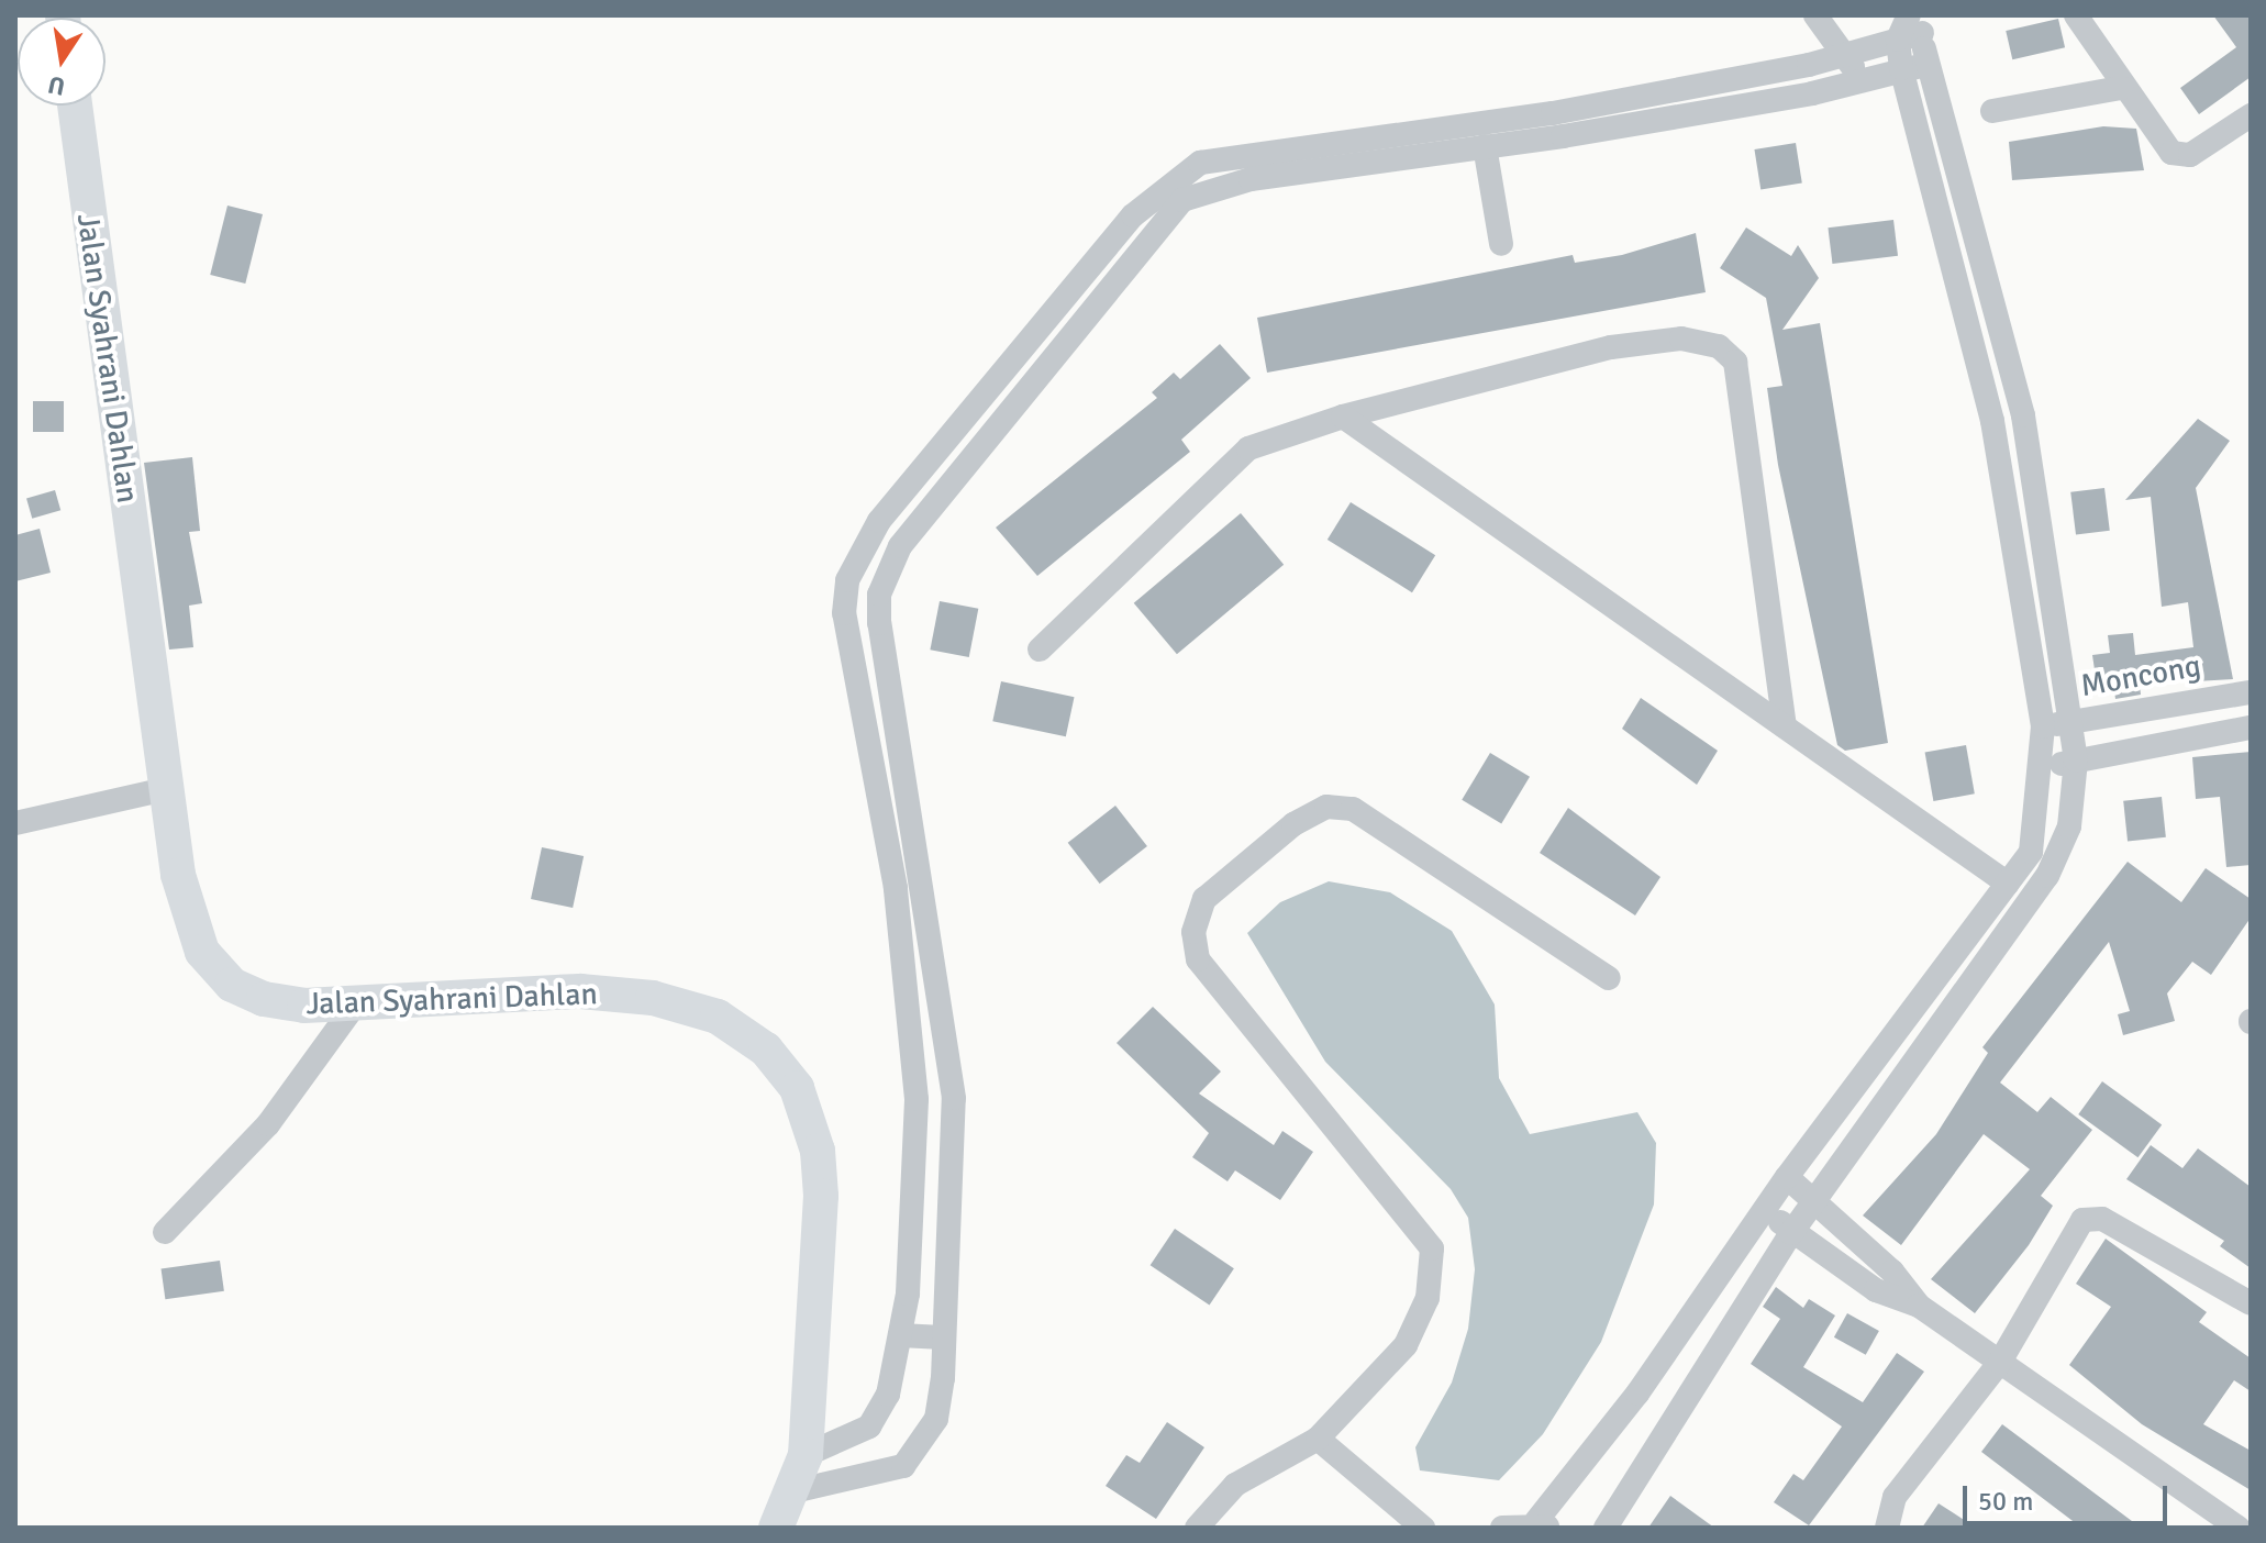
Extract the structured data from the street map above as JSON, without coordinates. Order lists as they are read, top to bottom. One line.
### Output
{"streets":{"street":["Jalan Syahrani Dahlan","Moncong"]},"scale_bar":"50 m","north":"bottom"}
